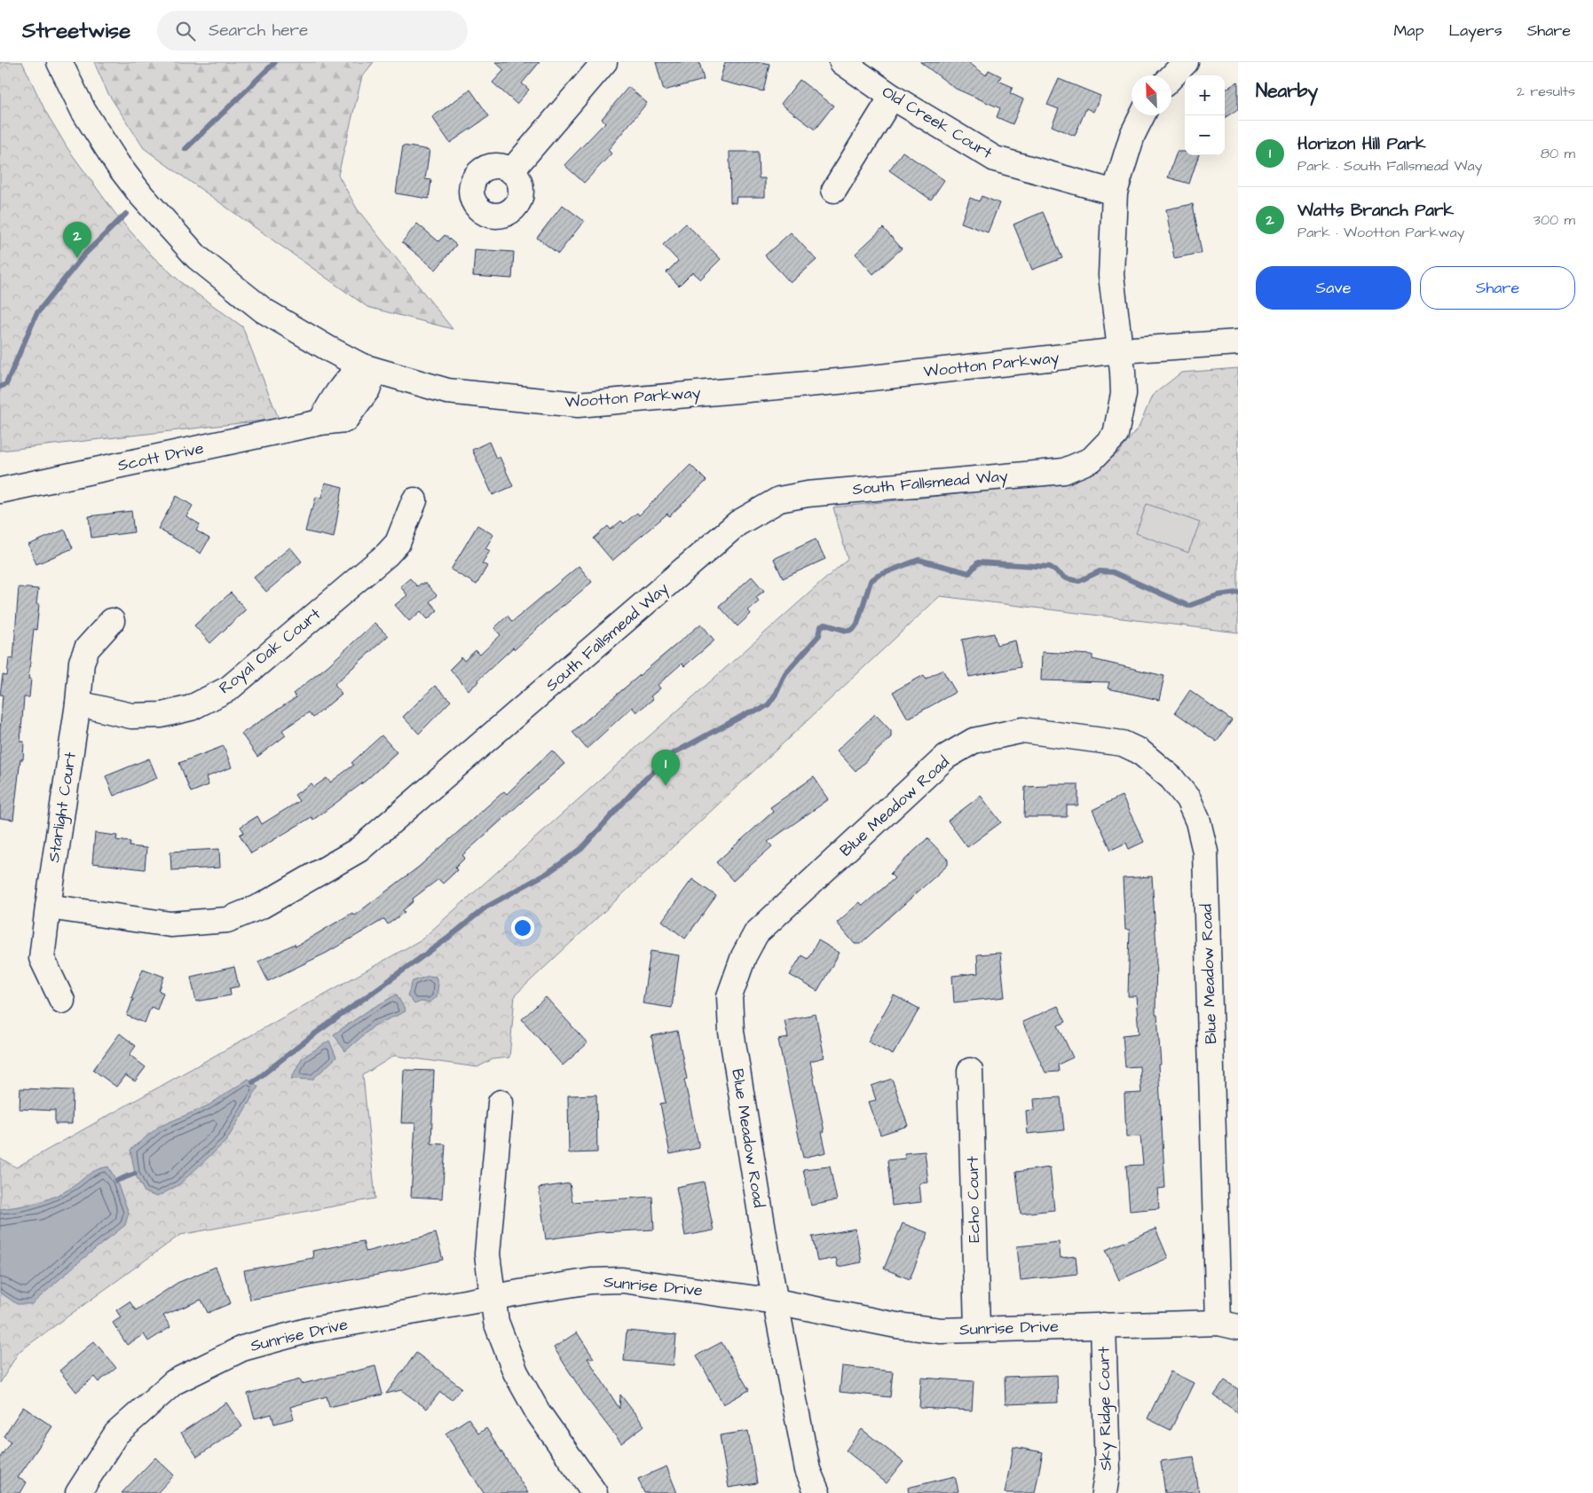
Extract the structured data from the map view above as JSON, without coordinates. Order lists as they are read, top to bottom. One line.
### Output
{"streets":{"street":["Old Creek Court","Wootton Parkway","Scott Drive","South Fallsmead Way","Royal Oak Court","Blue Meadow Road","Starlight Court","Echo Court","Sunrise Drive","Sky Ridge Court"]},"crossings":[["Old Creek Court","South Fallsmead Way"],["Wootton Parkway","Scott Drive"],["Wootton Parkway","South Fallsmead Way"],["South Fallsmead Way","Starlight Court"],["Royal Oak Court","Starlight Court"],["Blue Meadow Road","Sunrise Drive"],["Echo Court","Sunrise Drive"],["Sunrise Drive","Sky Ridge Court"]],"north":"top left","page":{"header":"Streetwise","search":"Search here","nav":["Map","Layers","Share"],"heading":["Nearby","2 results"],"map_buttons":["+","−"],"list":[{"mark":"1","name":"Horizon Hill Park","note":"Park · South Fallsmead Way","value":"80 m"},{"mark":"2","name":"Watts Branch Park","note":"Park · Wootton Parkway","value":"300 m"}],"pins":["2","1"],"buttons":["Save","Share"]}}
